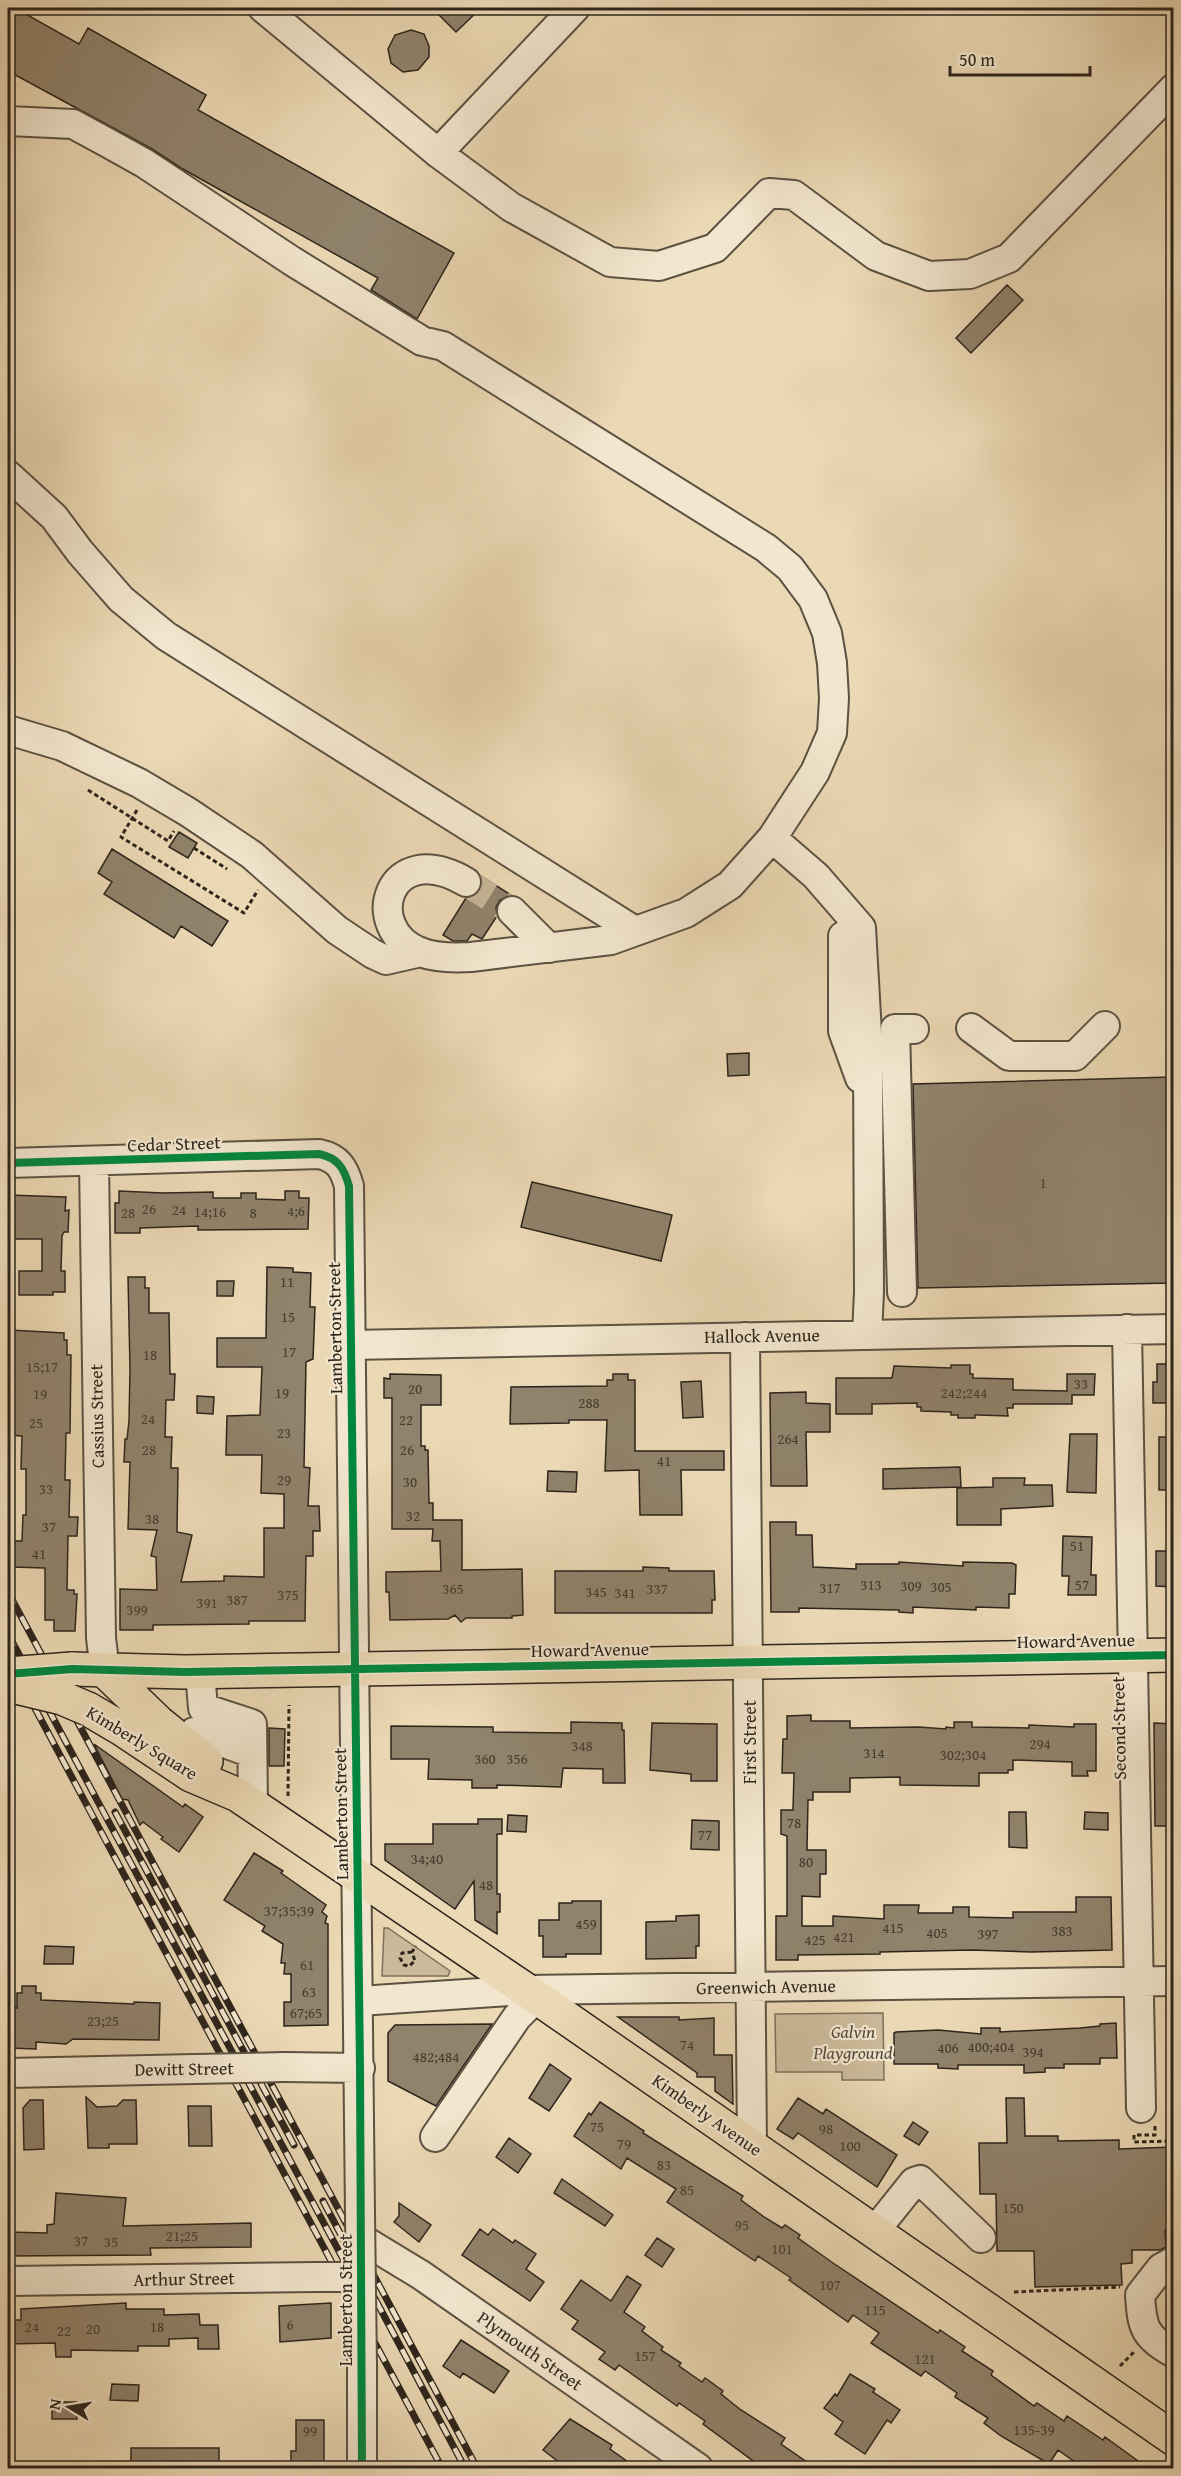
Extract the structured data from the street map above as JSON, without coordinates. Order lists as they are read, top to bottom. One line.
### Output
{"streets":{"main road":["Howard Avenue","Kimberly Square","Kimberly Avenue"],"street":["Cedar Street","Lamberton Street","Hallock Avenue","Cassius Street","Second Street","First Street","Greenwich Avenue","Dewitt Street","Arthur Street","Plymouth Street"]},"crossings":[["Cedar Street","Lamberton Street"],["Cedar Street","Cassius Street"],["Lamberton Street","Hallock Avenue"],["Lamberton Street","Howard Avenue"],["Lamberton Street","Greenwich Avenue"],["Lamberton Street","Dewitt Street"],["Lamberton Street","Kimberly Avenue"],["Lamberton Street","Arthur Street"],["Lamberton Street","Plymouth Street"],["Hallock Avenue","Second Street"],["Hallock Avenue","First Street"],["Cassius Street","Howard Avenue"],["Cassius Street","Kimberly Square"],["Howard Avenue","Second Street"],["Howard Avenue","First Street"],["Howard Avenue","Kimberly Square"],["Second Street","Greenwich Avenue"],["First Street","Greenwich Avenue"],["First Street","Kimberly Avenue"],["Kimberly Square","Kimberly Avenue"],["Greenwich Avenue","Kimberly Avenue"]],"parks":["Galvin Playground"],"house_numbers":["1","26","24","4;6","14;16","28","8","11","15","17","18","15;17","33","20","19","242;244","19","288","24","22","25","23","264","28","26","41","29","30","33","32","38","37","51","41","313","57","309","305","317","365","337","345","341","375","387","391","399","294","348","314","302;304","360","356","78","77","34;40","80","48","37;35;39","459","415","383","405","397","421","425","61","63","67;65","23;25","74","400;404","406","394","482;484","75","98","79","100","83","85","150","95","21;25","37","35","101","107","115","6","24","18","20","22","157","121","135-39","99"],"scale_bar":"50 m","north":"left"}
